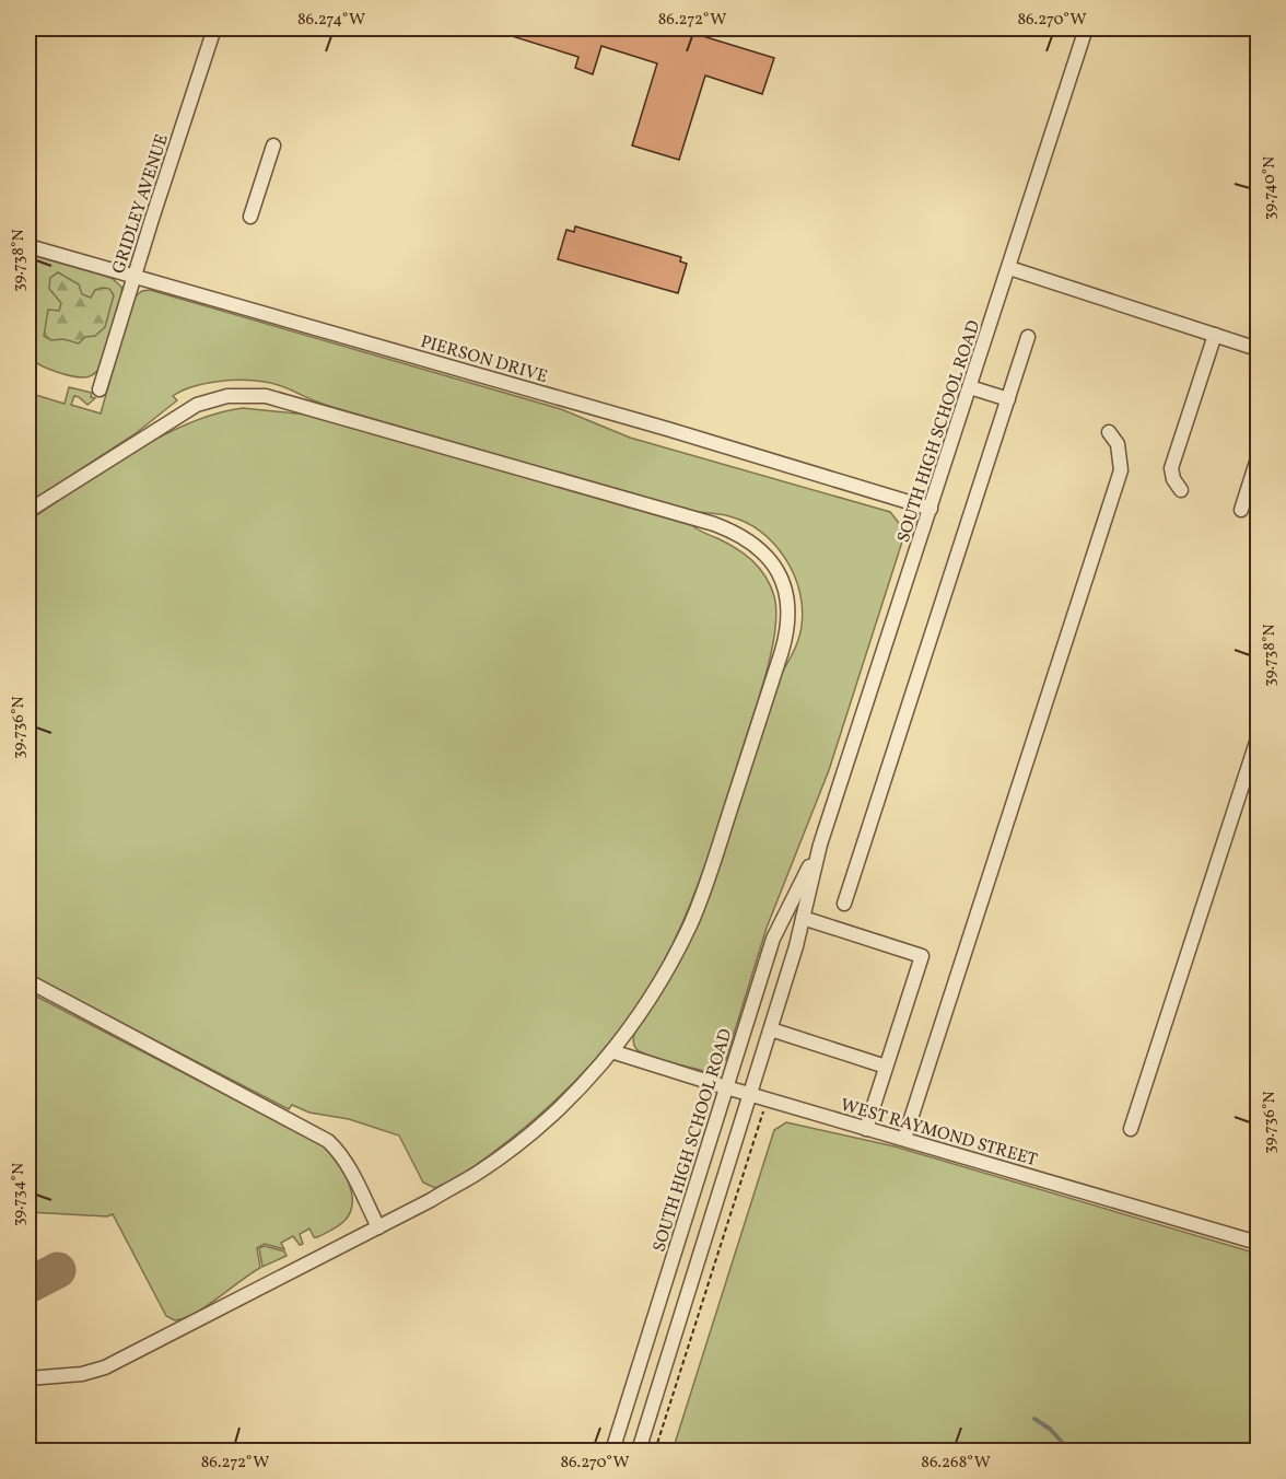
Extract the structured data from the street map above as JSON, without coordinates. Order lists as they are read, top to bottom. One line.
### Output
{"streets":{"street":["GRIDLEY AVENUE","PIERSON DRIVE","SOUTH HIGH SCHOOL ROAD","WEST RAYMOND STREET"]},"crossings":[["GRIDLEY AVENUE","PIERSON DRIVE"],["PIERSON DRIVE","SOUTH HIGH SCHOOL ROAD"],["SOUTH HIGH SCHOOL ROAD","WEST RAYMOND STREET"]],"coordinates":["86.274°W","86.272°W","86.270°W","39.740°N","39.738°N","39.736°N","39.734°N","86.268°W"]}
